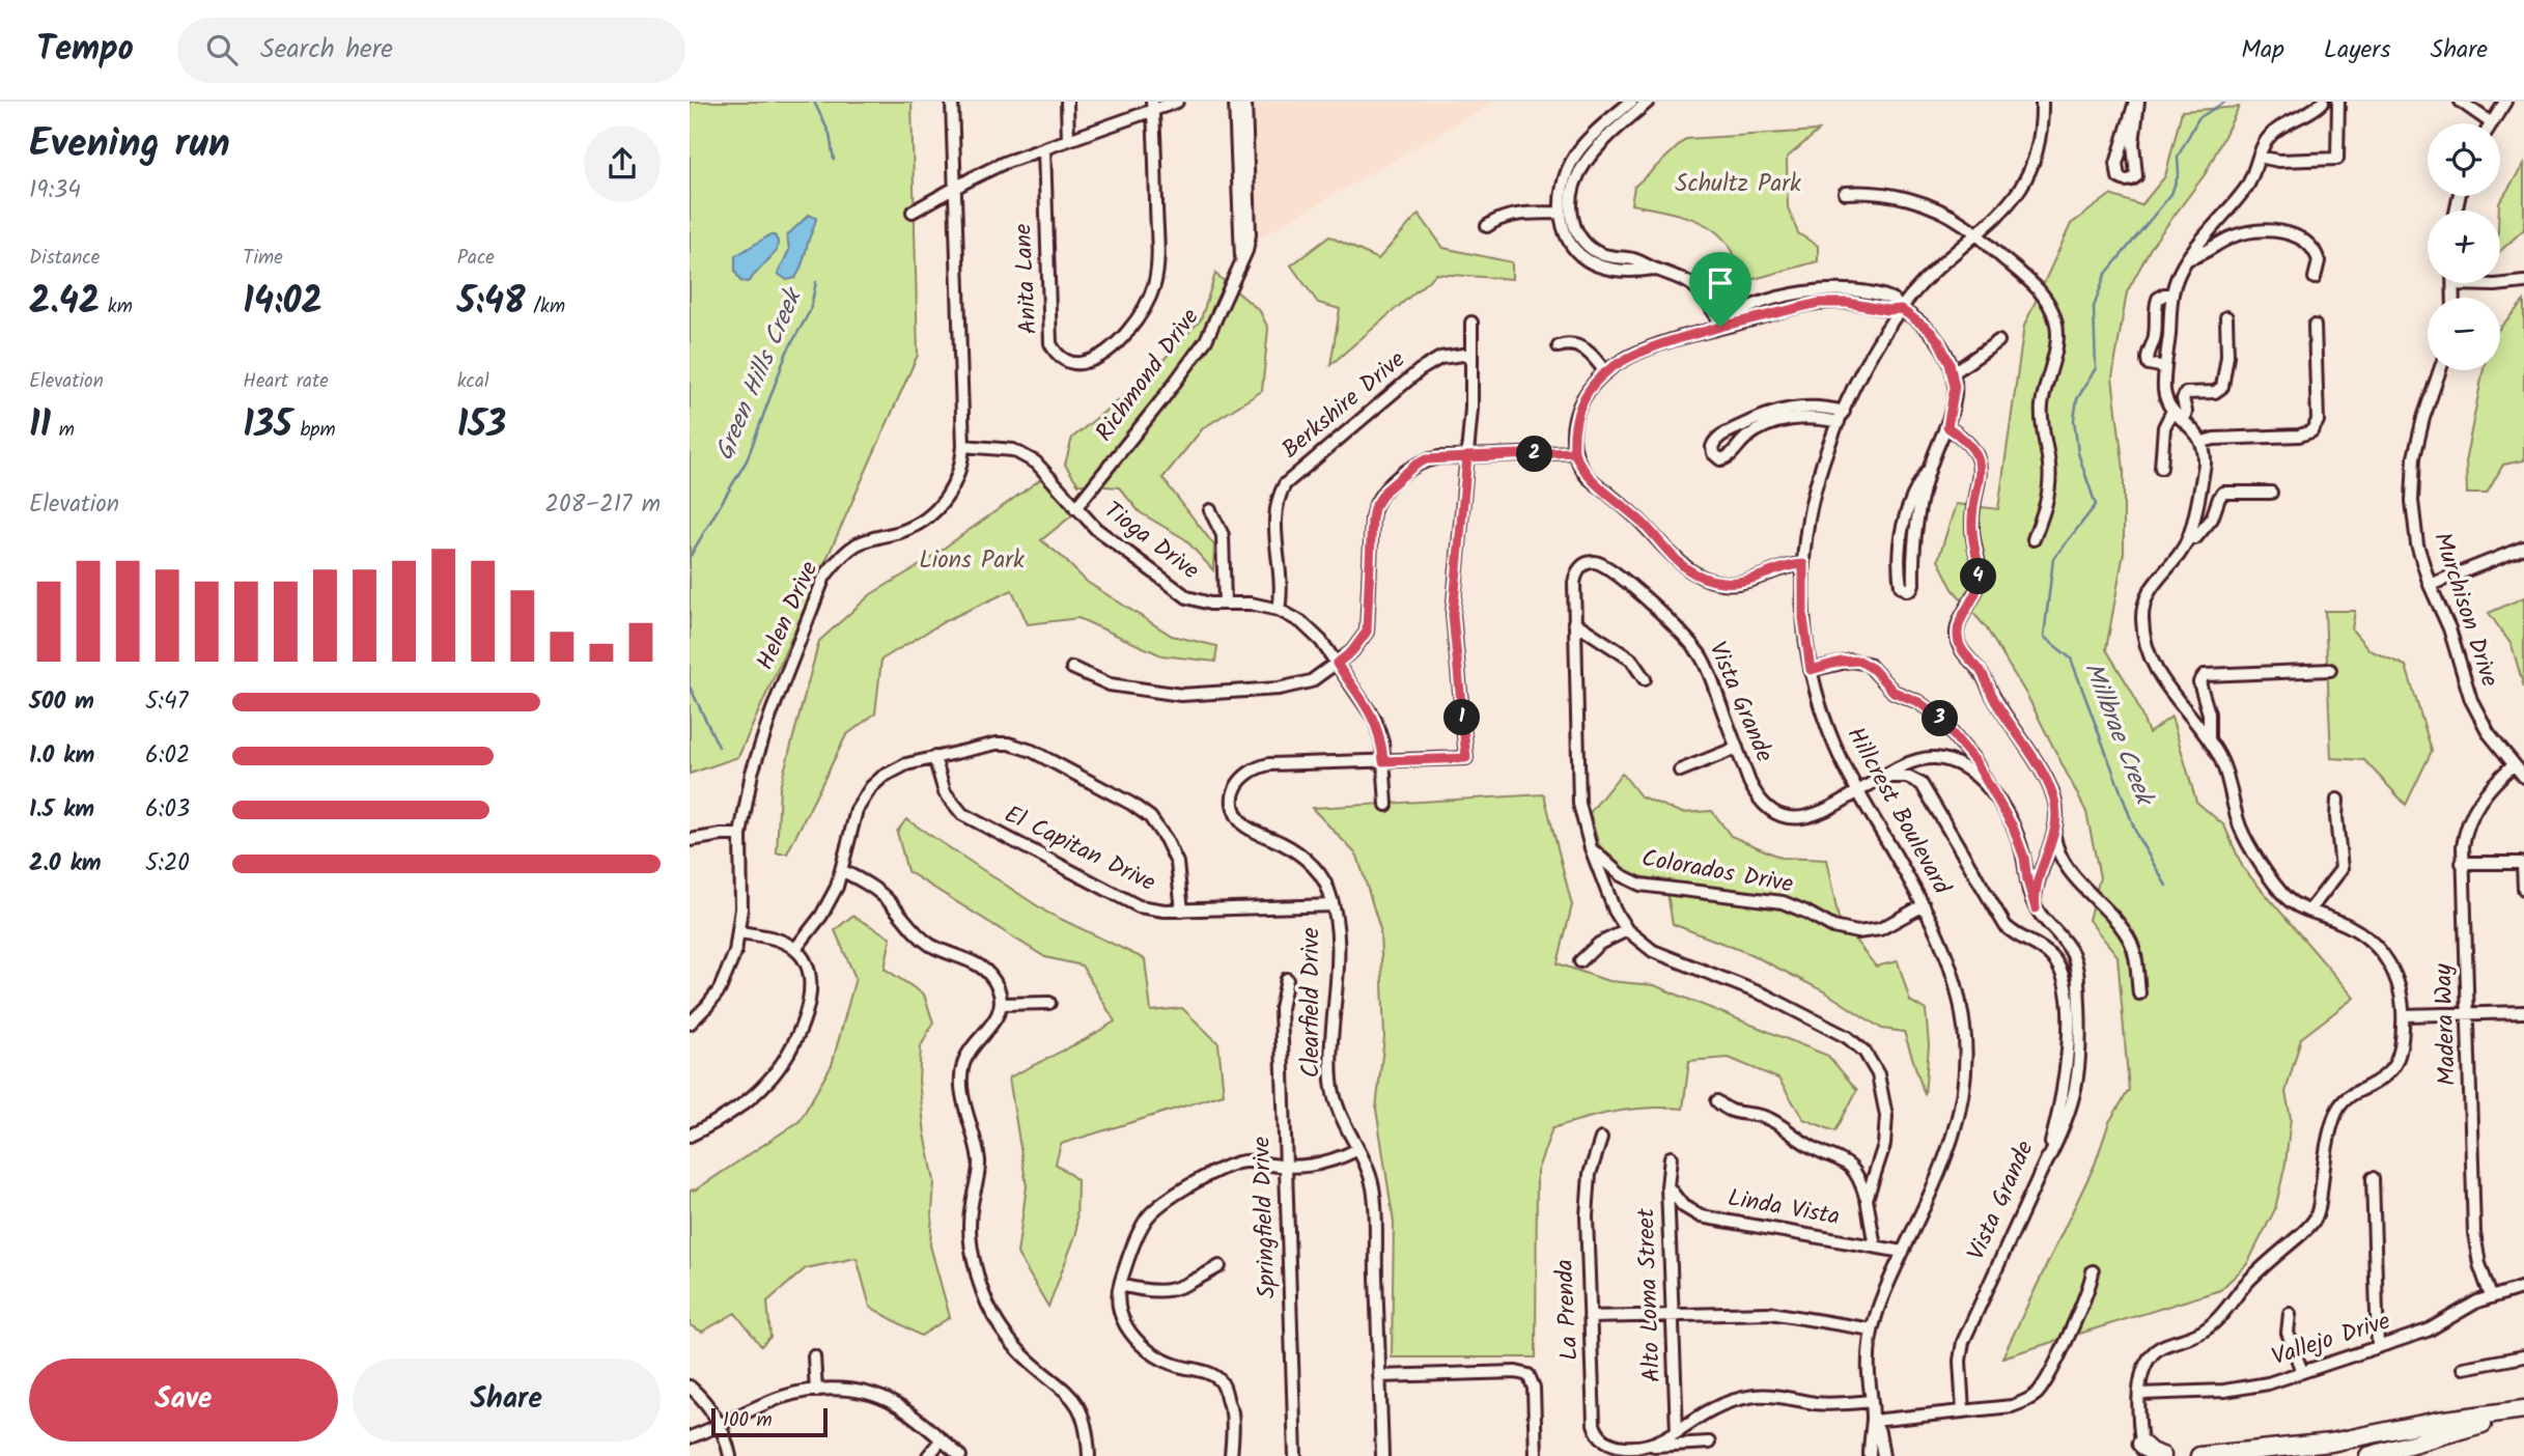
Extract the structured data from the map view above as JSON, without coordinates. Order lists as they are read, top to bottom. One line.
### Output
{"streets":{"street":["Anita Lane","Richmond Drive","Berkshire Drive","Tioga Drive","Murchison Drive","Helen Drive","Vista Grande","Hillcrest Boulevard","El Capitan Drive","Colorados Drive","Clearfield Drive","Madera Way","Linda Vista","Springfield Drive","Alto Loma Street","La Prenda","Vallejo Drive"]},"crossings":[["Richmond Drive","Tioga Drive"],["Berkshire Drive","Tioga Drive"],["Berkshire Drive","Clearfield Drive"],["Tioga Drive","Helen Drive"],["Tioga Drive","Clearfield Drive"],["Murchison Drive","Madera Way"],["Vista Grande","Hillcrest Boulevard"],["Vista Grande","Colorados Drive"],["Vista Grande","Linda Vista"],["Hillcrest Boulevard","Colorados Drive"],["Hillcrest Boulevard","Linda Vista"],["Hillcrest Boulevard","La Prenda"],["El Capitan Drive","Clearfield Drive"],["Madera Way","Vallejo Drive"],["Linda Vista","Alto Loma Street"],["Alto Loma Street","La Prenda"]],"water":["Green Hills Creek","Millbrae Creek"],"parks":["Schultz Park","Lions Park"],"scale_bar":"100 m","page":{"header":"Tempo","search":"Search here","nav":["Map","Layers","Share"],"heading":["Evening run","19:34"],"map_buttons":["+","−"],"stats":[["Distance","2.42 km"],["Time","14:02"],["Pace","5:48 /km"],["Elevation","11 m"],["Heart rate","135 bpm"],["kcal","153"]],"pins":["2","4","1","3"],"chart":["Elevation","208–217 m"],"list":[{"name":"500 m","note":"5:47"},{"name":"1.0 km","note":"6:02"},{"name":"1.5 km","note":"6:03"},{"name":"2.0 km","note":"5:20"}],"buttons":["Save","Share"],"scale":"100 m"}}
